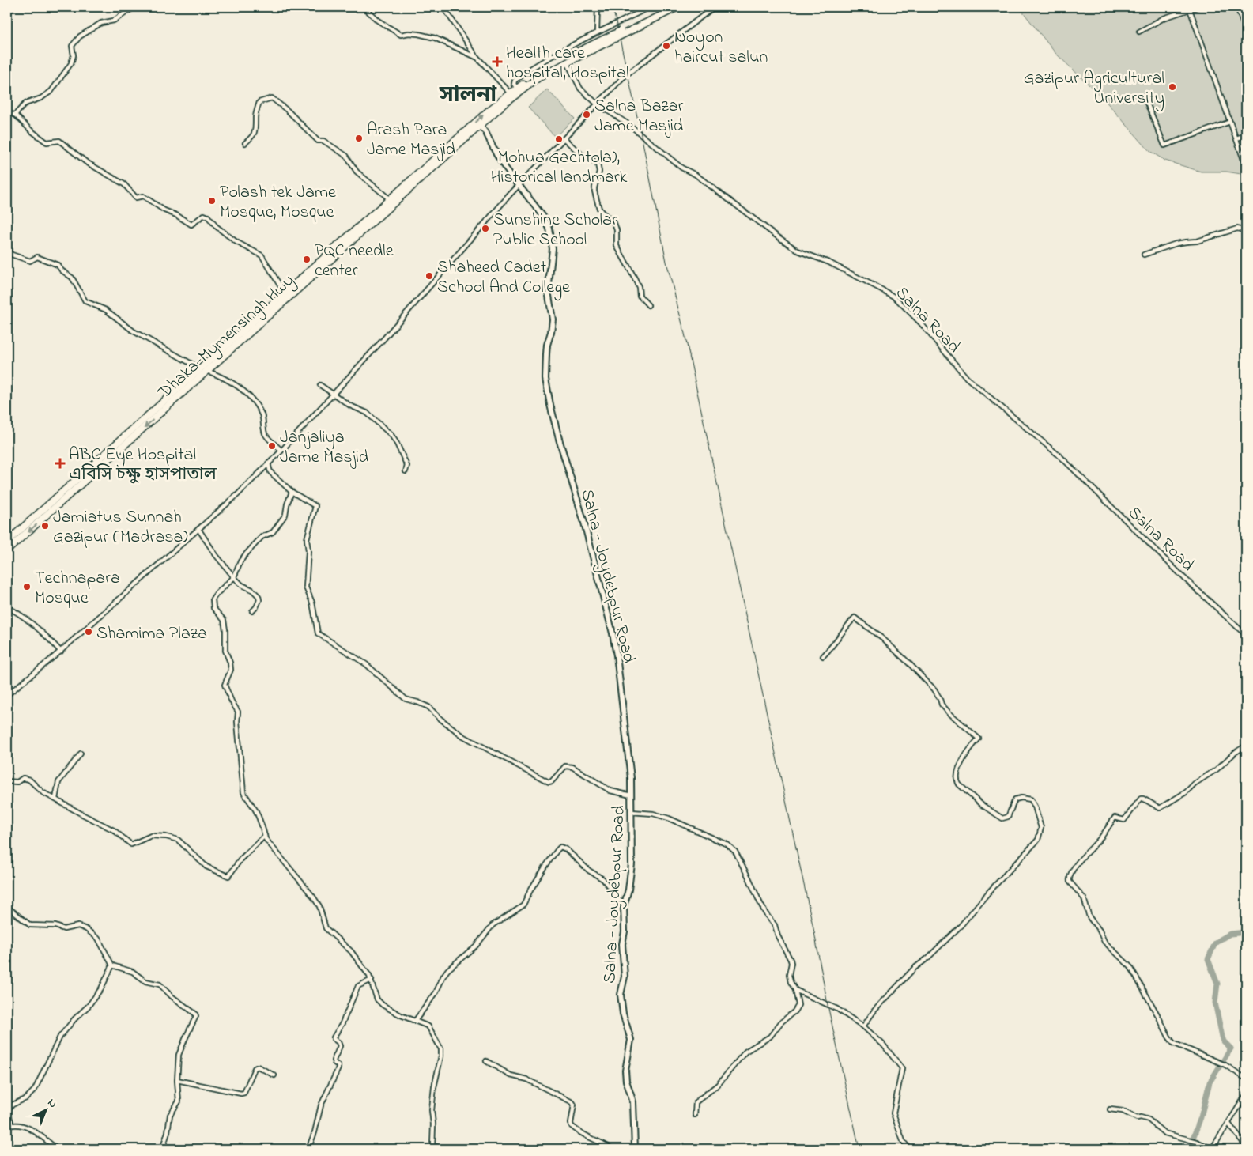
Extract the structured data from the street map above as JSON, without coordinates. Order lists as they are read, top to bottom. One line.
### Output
{"streets":{"highway":["Dhaka-Mymensingh Hwy"],"main road":["Salna - Joydebpur Road"],"street":["Salna Road"]},"crossings":[["Salna Road","Dhaka-Mymensingh Hwy"],["Dhaka-Mymensingh Hwy","Salna - Joydebpur Road"]],"districts":["সালনা"],"places":{"other":["Noyon haircut salun","Gazipur Agricultural University","Salna Bazar Jame Masjid","Arash Para Jame Masjid","Mohua Gachtola), Historical landmark","Polash tek Jame Mosque, Mosque","Sunshine Scholar Public School","PQC needle center","Shaheed Cadet School And College","Janjaliya Jame Masjid","Jamiatus Sunnah Gazipur (Madrasa)","Technapara Mosque","Shamima Plaza"],"health":["Health care hospital, Hospital","ABC Eye Hospital এবিসি চক্ষু হাসপাতাল"]},"north":"top right"}
